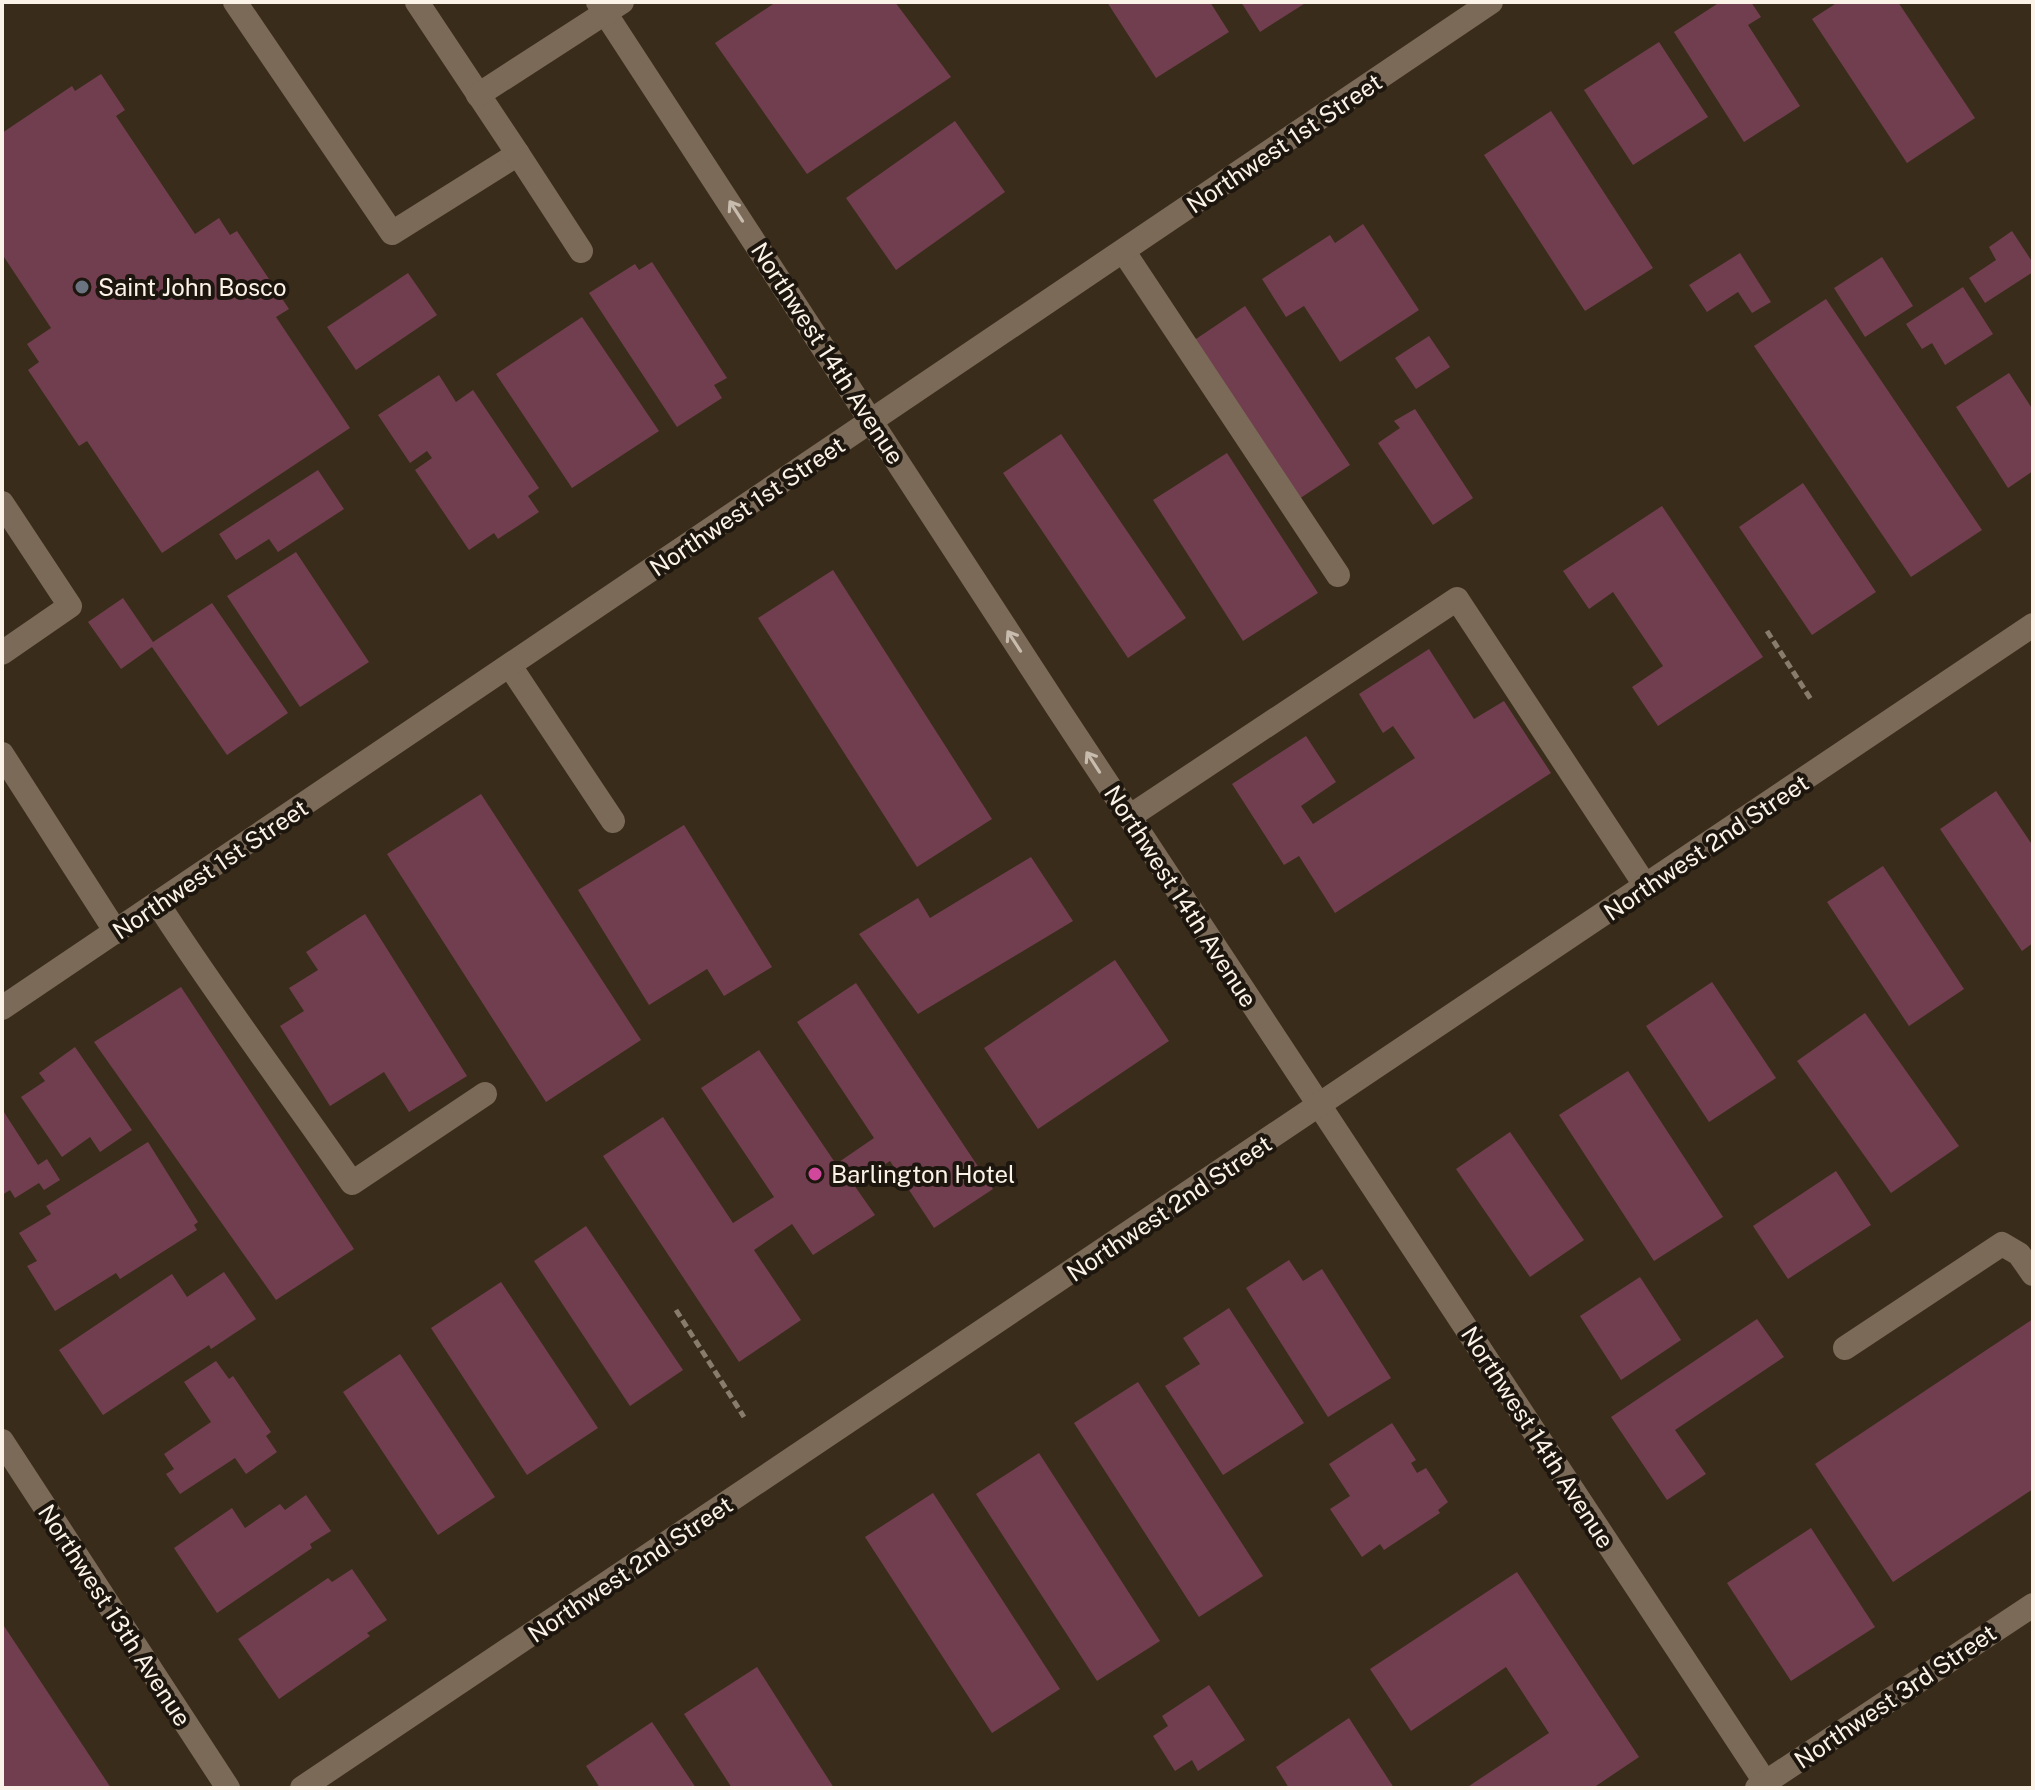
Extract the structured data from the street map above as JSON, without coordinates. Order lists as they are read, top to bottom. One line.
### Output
{"streets":{"street":["Northwest 1st Street","Northwest 14th Avenue","Northwest 2nd Street","Northwest 13th Avenue","Northwest 3rd Street"]},"crossings":[["Northwest 1st Street","Northwest 14th Avenue"],["Northwest 14th Avenue","Northwest 2nd Street"],["Northwest 14th Avenue","Northwest 3rd Street"]],"one_way":["Northwest 14th Avenue"],"places":["Saint John Bosco","Barlington Hotel"]}
